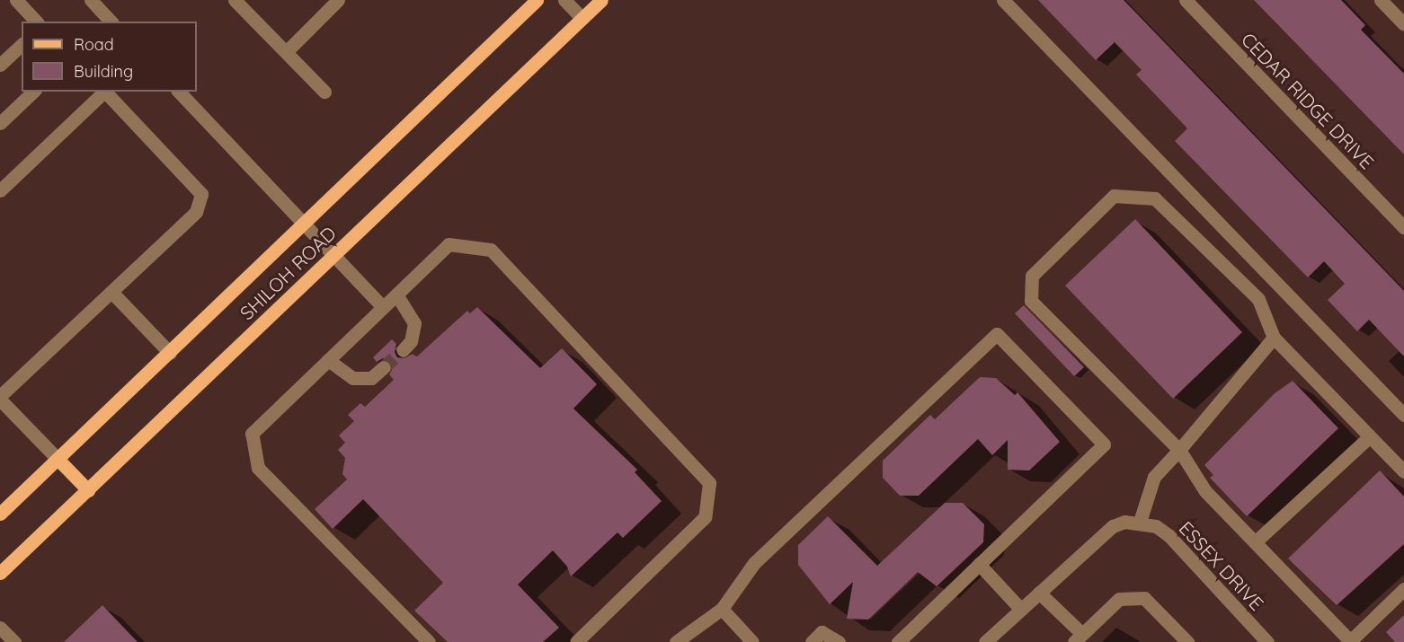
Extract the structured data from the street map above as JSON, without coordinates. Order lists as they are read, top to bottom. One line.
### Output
{"streets":{"main road":["SHILOH ROAD"],"street":["CEDAR RIDGE DRIVE","ESSEX DRIVE"]},"legend":["Road","Building"]}
